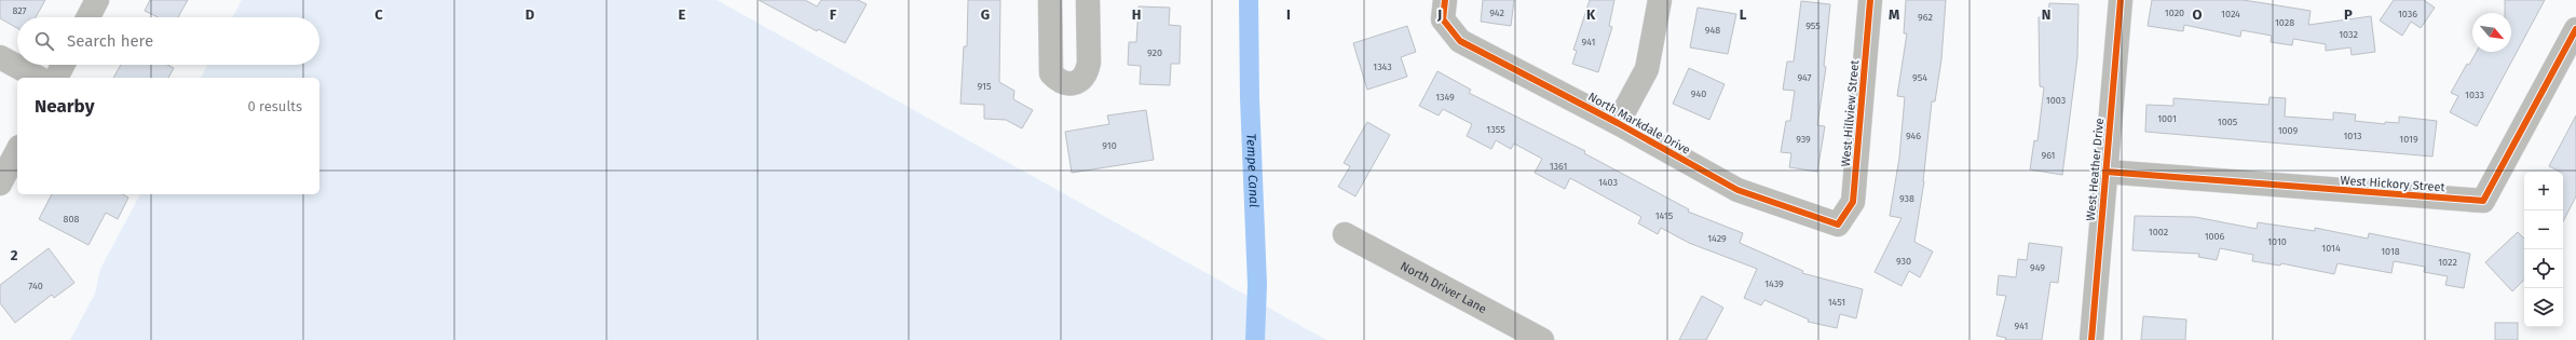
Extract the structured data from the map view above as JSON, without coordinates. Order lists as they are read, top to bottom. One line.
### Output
{"streets":{"street":["West Hillview Street","North Markdale Drive","West Heather Drive","West Hickory Street","North Driver Lane"]},"crossings":[["West Hillview Street","North Markdale Drive"],["West Heather Drive","West Hickory Street"]],"water":["Tempe Canal"],"house_numbers":["827","942","1020","1024","1036","962","1028","955","948","1032","941","920","1343","947","954","915","940","1033","1349","1003","1001","1005","1355","1009","946","1013","939","1019","910","961","1361","1403","938","1415","808","1002","1006","1429","1010","1014","1018","930","1022","949","1439","740","1451","941"],"north":"bottom right","page":{"search":"Search here","heading":["Nearby","0 results"],"map_buttons":["+","−"]},"grid":{"columns":["C","D","E","F","G","H","I","J","K","L","M","N","O","P"],"rows":["2"]}}
